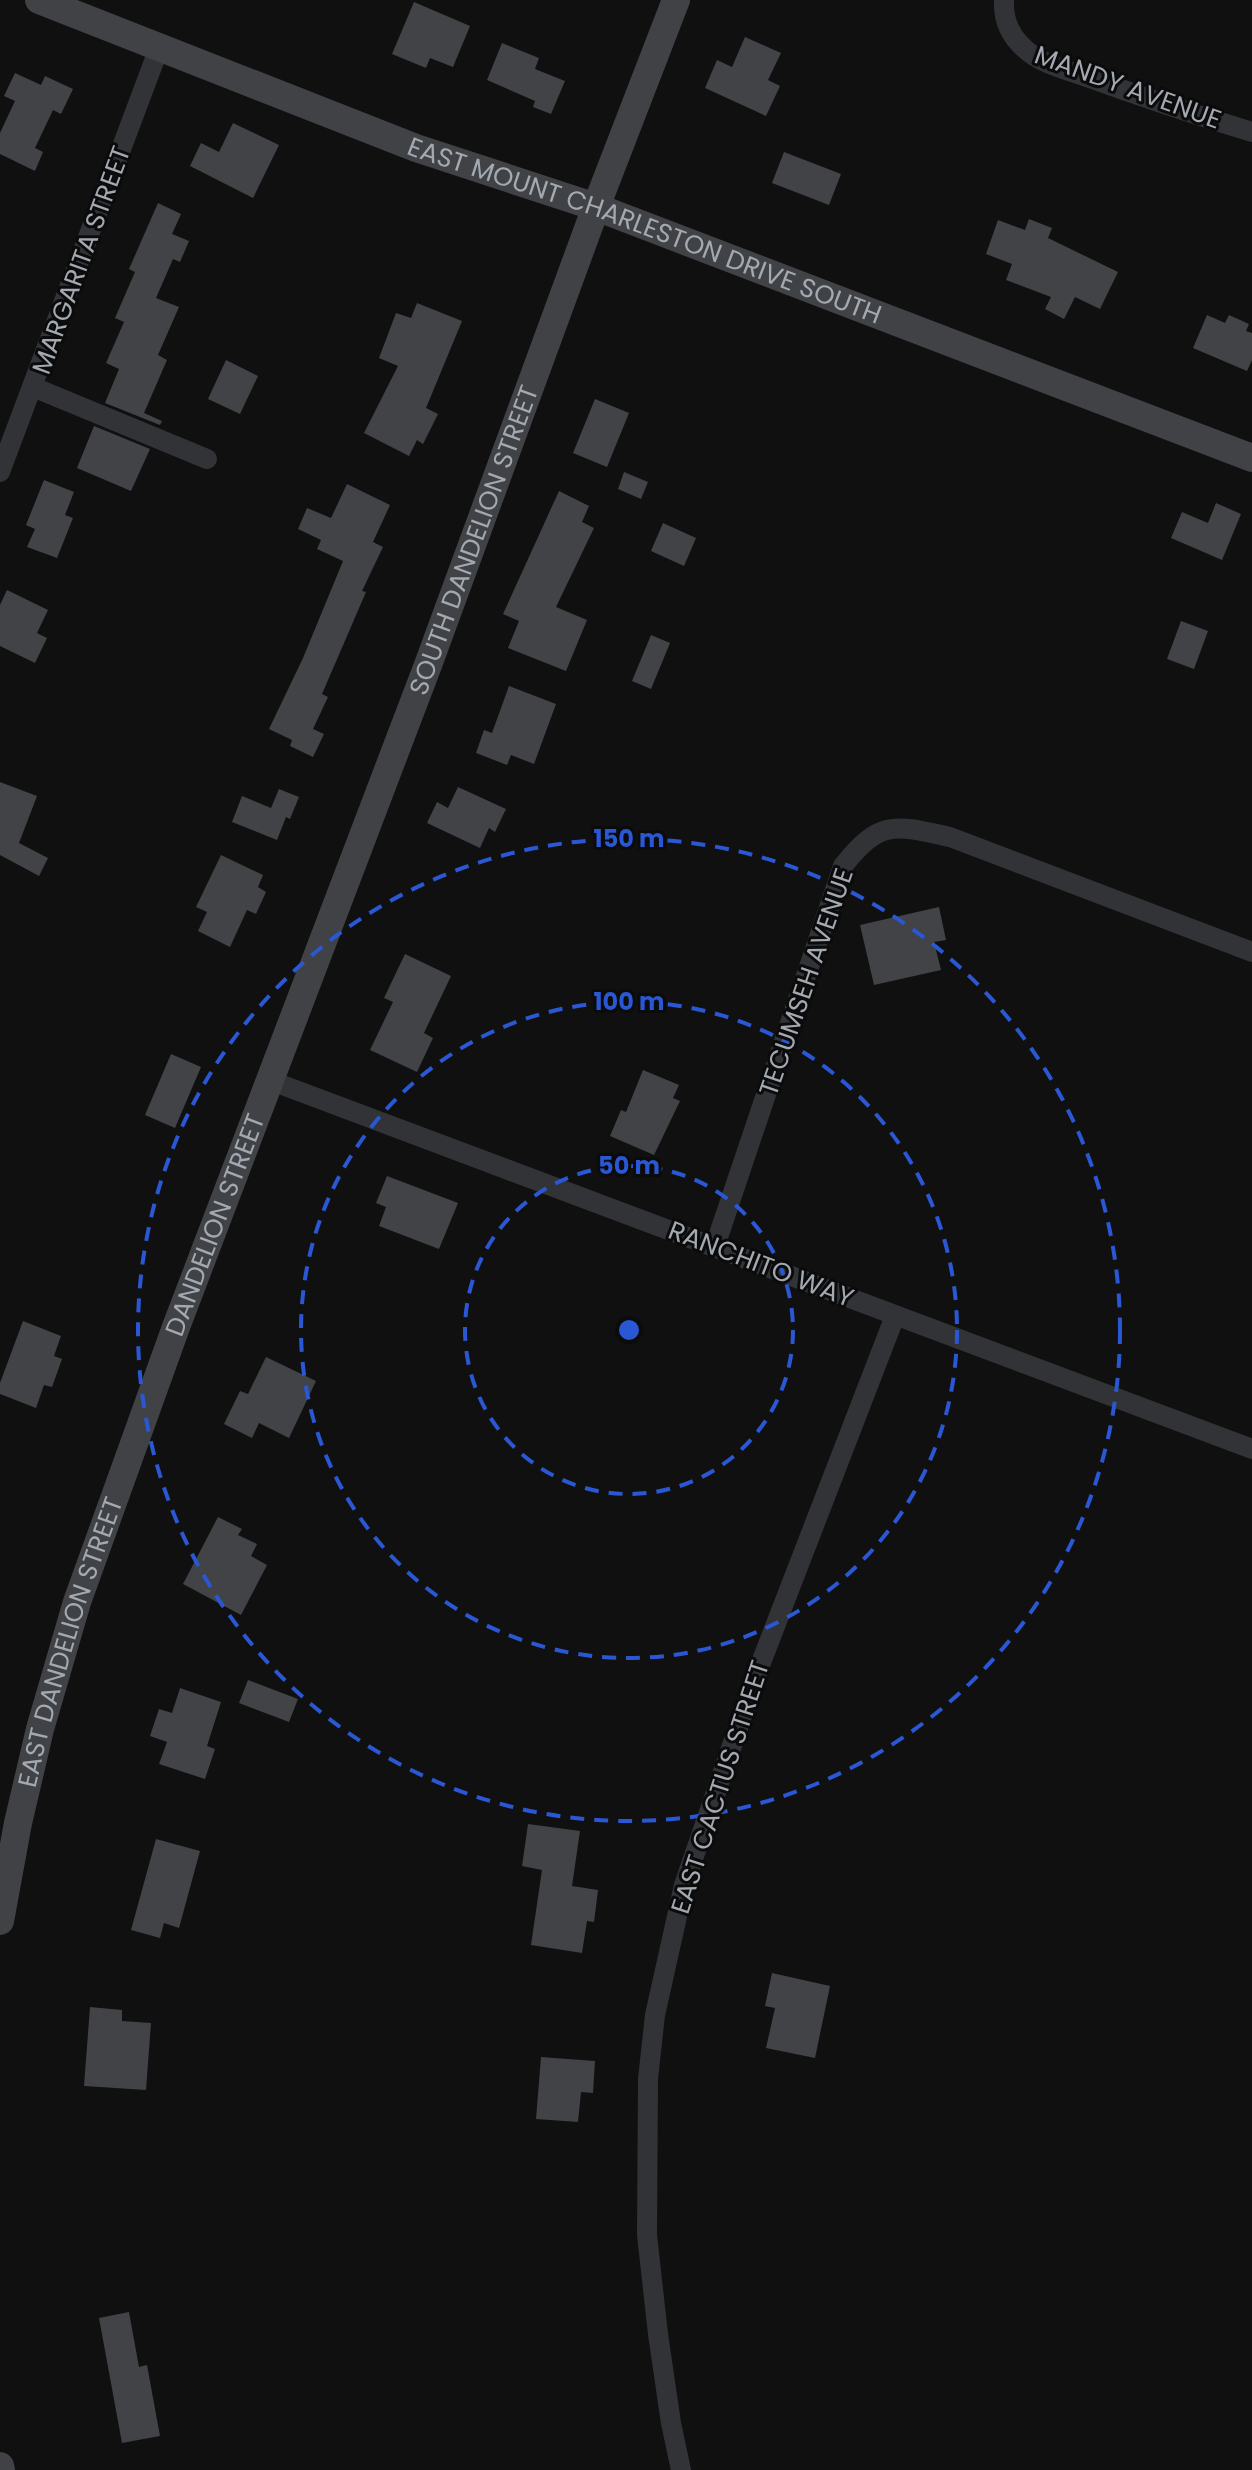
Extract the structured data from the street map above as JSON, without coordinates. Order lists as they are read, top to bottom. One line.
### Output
{"streets":{"street":["MANDY AVENUE","EAST MOUNT CHARLESTON DRIVE SOUTH","MARGARITA STREET","SOUTH DANDELION STREET","TECUMSEH AVENUE","DANDELION STREET","RANCHITO WAY","EAST DANDELION STREET","EAST CACTUS STREET"]},"crossings":[["EAST MOUNT CHARLESTON DRIVE SOUTH","MARGARITA STREET"],["EAST MOUNT CHARLESTON DRIVE SOUTH","SOUTH DANDELION STREET"],["SOUTH DANDELION STREET","DANDELION STREET"],["SOUTH DANDELION STREET","RANCHITO WAY"],["TECUMSEH AVENUE","RANCHITO WAY"],["DANDELION STREET","RANCHITO WAY"],["DANDELION STREET","EAST DANDELION STREET"],["RANCHITO WAY","EAST CACTUS STREET"]],"rings":["150 m","100 m","50 m"]}
